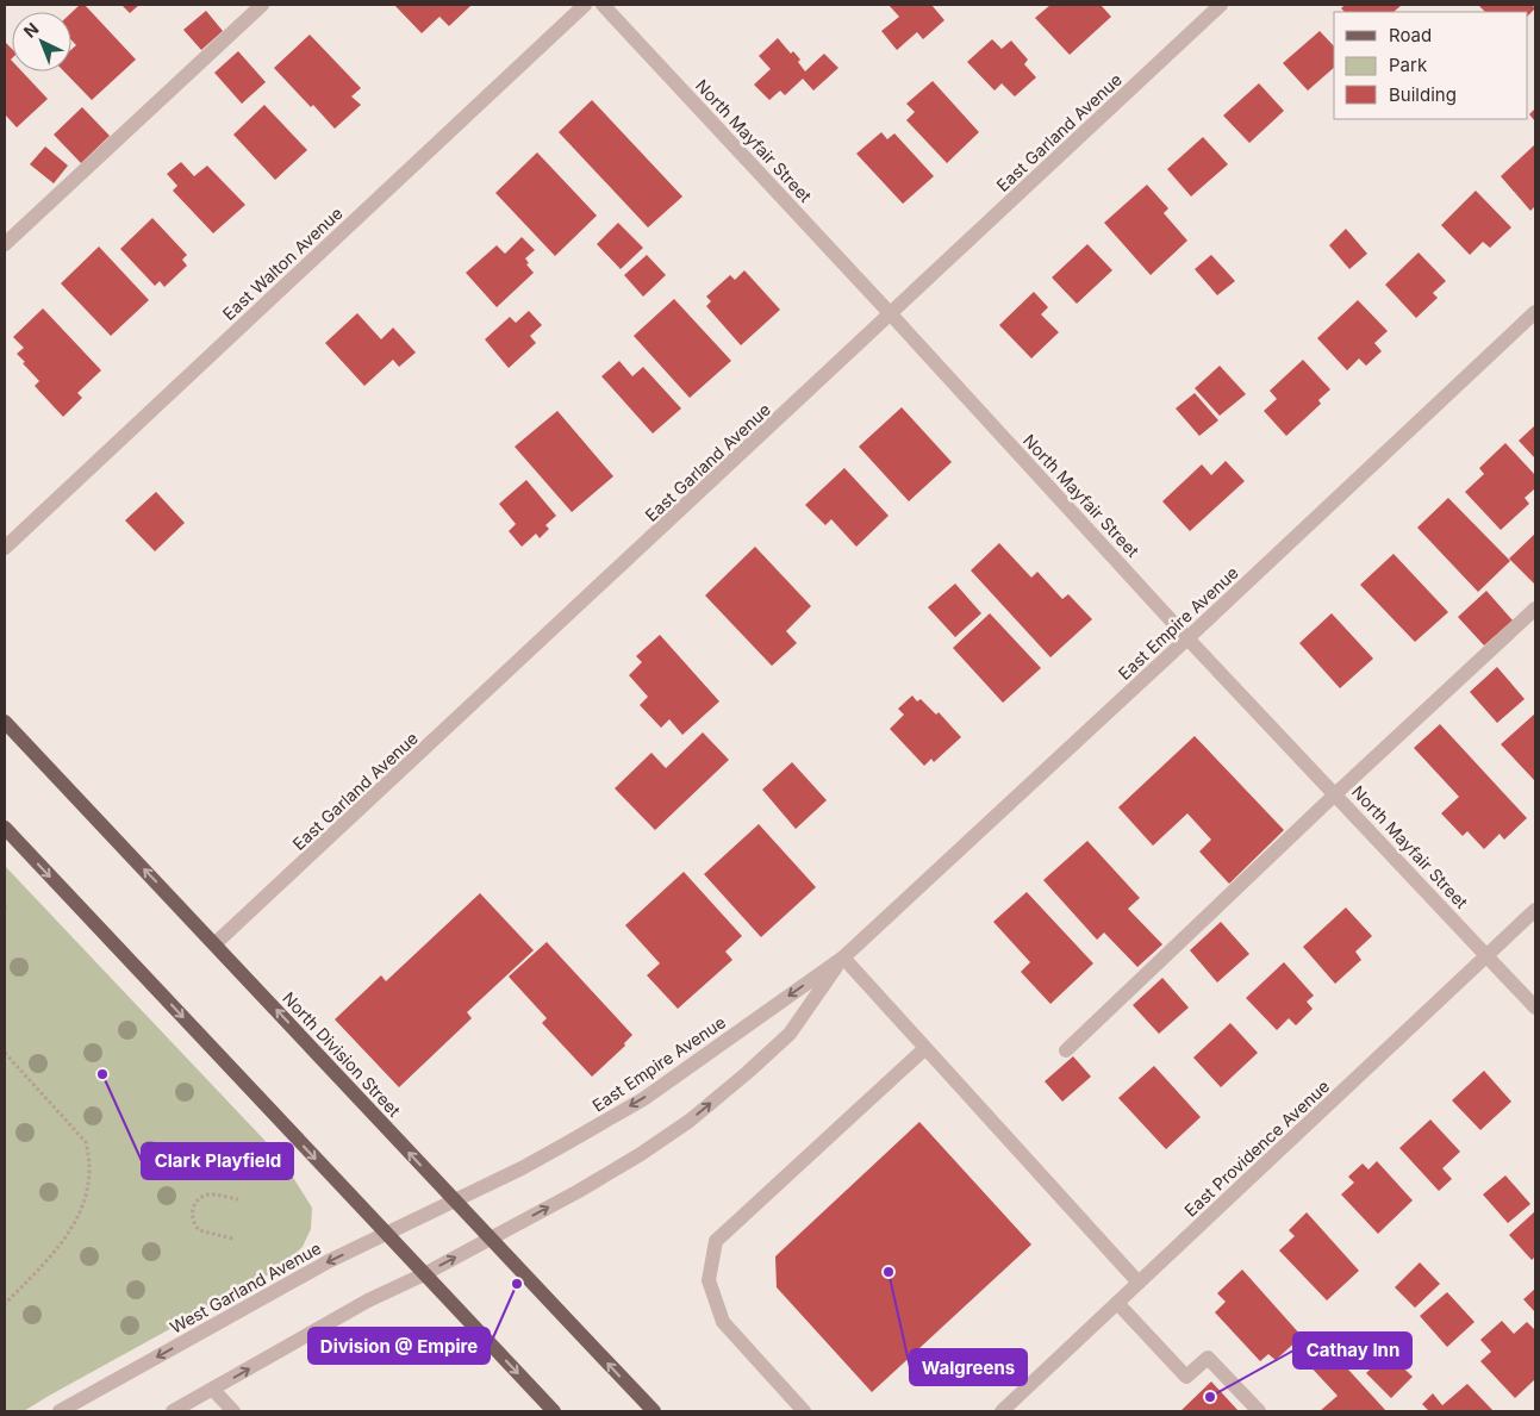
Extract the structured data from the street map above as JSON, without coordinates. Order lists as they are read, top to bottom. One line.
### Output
{"streets":{"main road":["North Division Street"],"street":["East Garland Avenue","North Mayfair Street","East Walton Avenue","East Empire Avenue","East Providence Avenue","West Garland Avenue"]},"crossings":[["East Garland Avenue","North Mayfair Street"],["East Garland Avenue","North Division Street"],["North Mayfair Street","East Empire Avenue"],["North Mayfair Street","East Providence Avenue"],["East Empire Avenue","North Division Street"],["East Empire Avenue","West Garland Avenue"],["North Division Street","West Garland Avenue"]],"places":["Clark Playfield","Walgreens","Division @ Empire","Cathay Inn"],"legend":["Road","Park","Building"],"north":"top left"}
